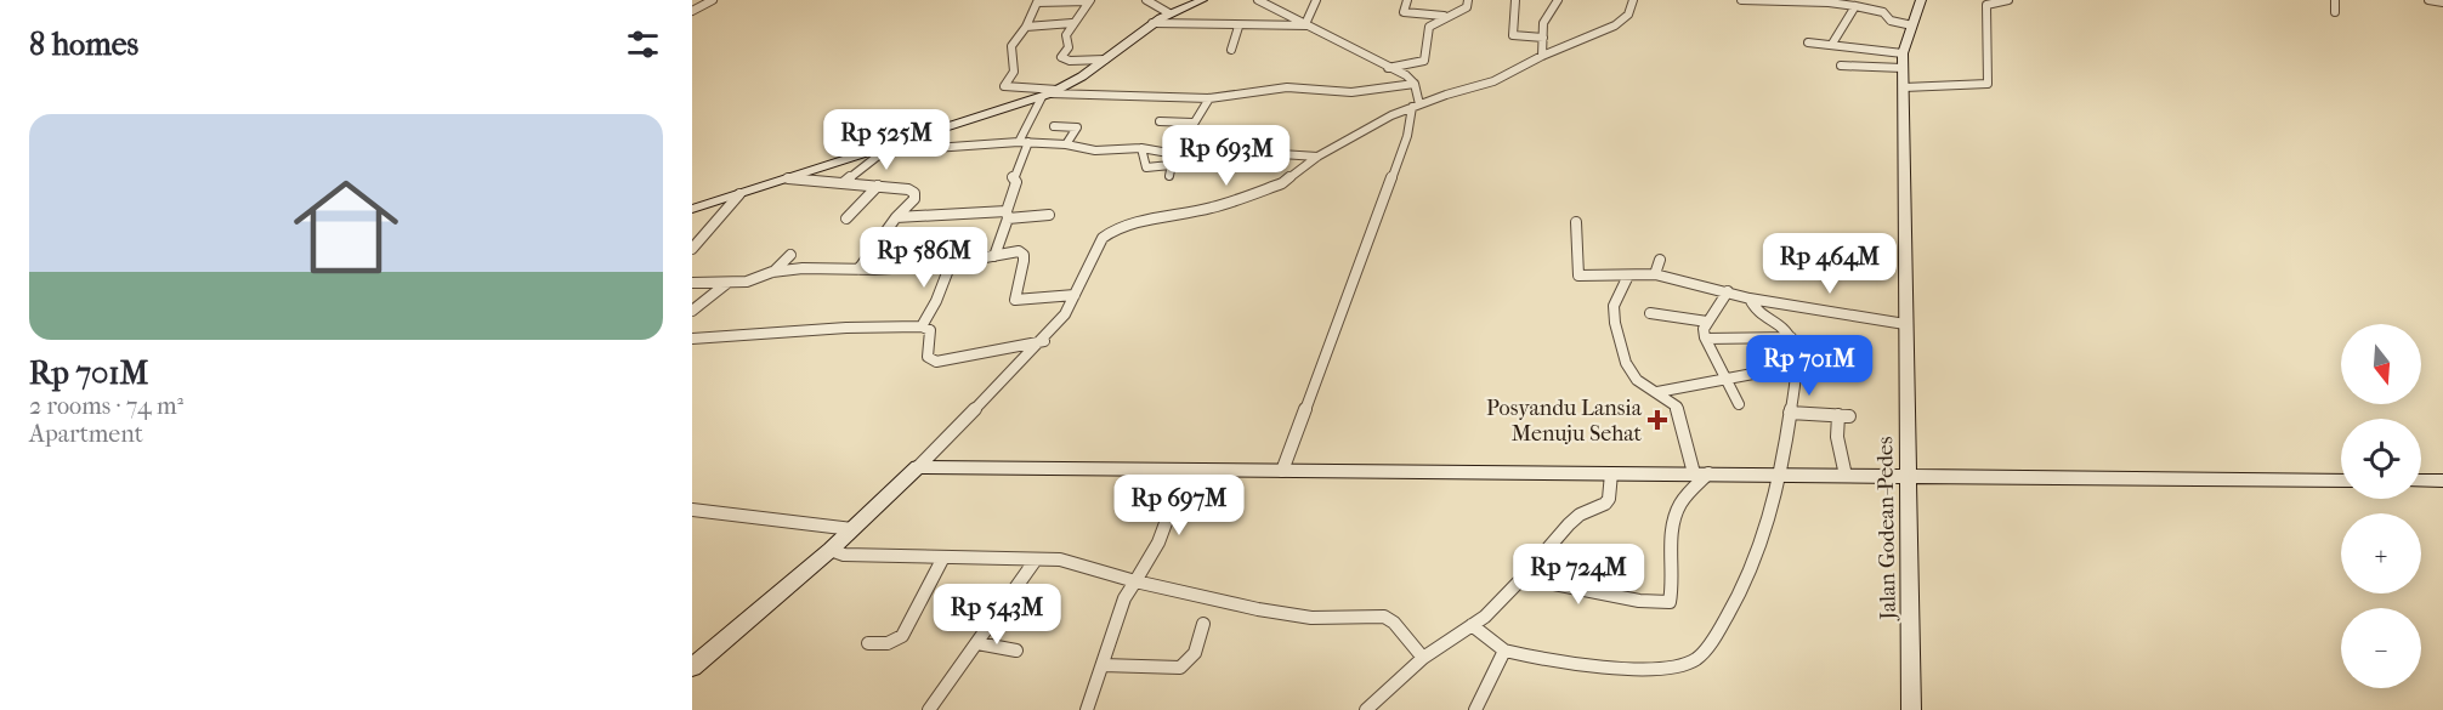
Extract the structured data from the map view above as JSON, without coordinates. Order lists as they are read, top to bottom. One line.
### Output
{"streets":{"street":["Jalan Godean-Pedes"]},"places":{"health":["Posyandu Lansia Menuju Sehat"]},"north":"bottom","page":{"heading":"8 homes","list":[{"name":"Rp 701M","note":"2 rooms · 74 m² · Apartment"}],"price":["Rp 525M","Rp 693M","Rp 586M","Rp 464M","Rp 701M","Rp 697M","Rp 724M","Rp 543M"],"map_buttons":["+","−"]}}
